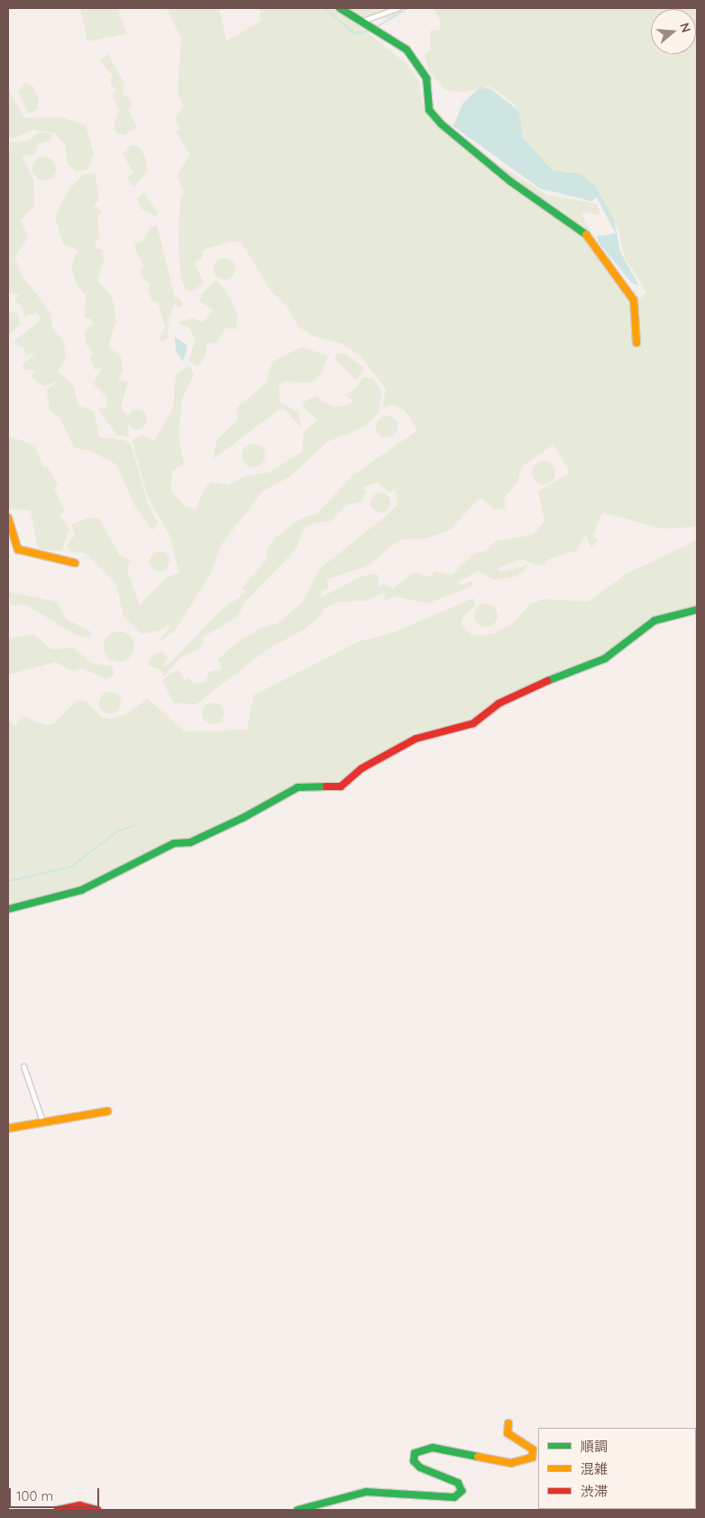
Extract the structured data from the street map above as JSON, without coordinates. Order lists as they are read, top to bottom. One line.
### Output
{"legend":["順調","混雑","渋滞"],"scale_bar":"100 m","north":"right"}
